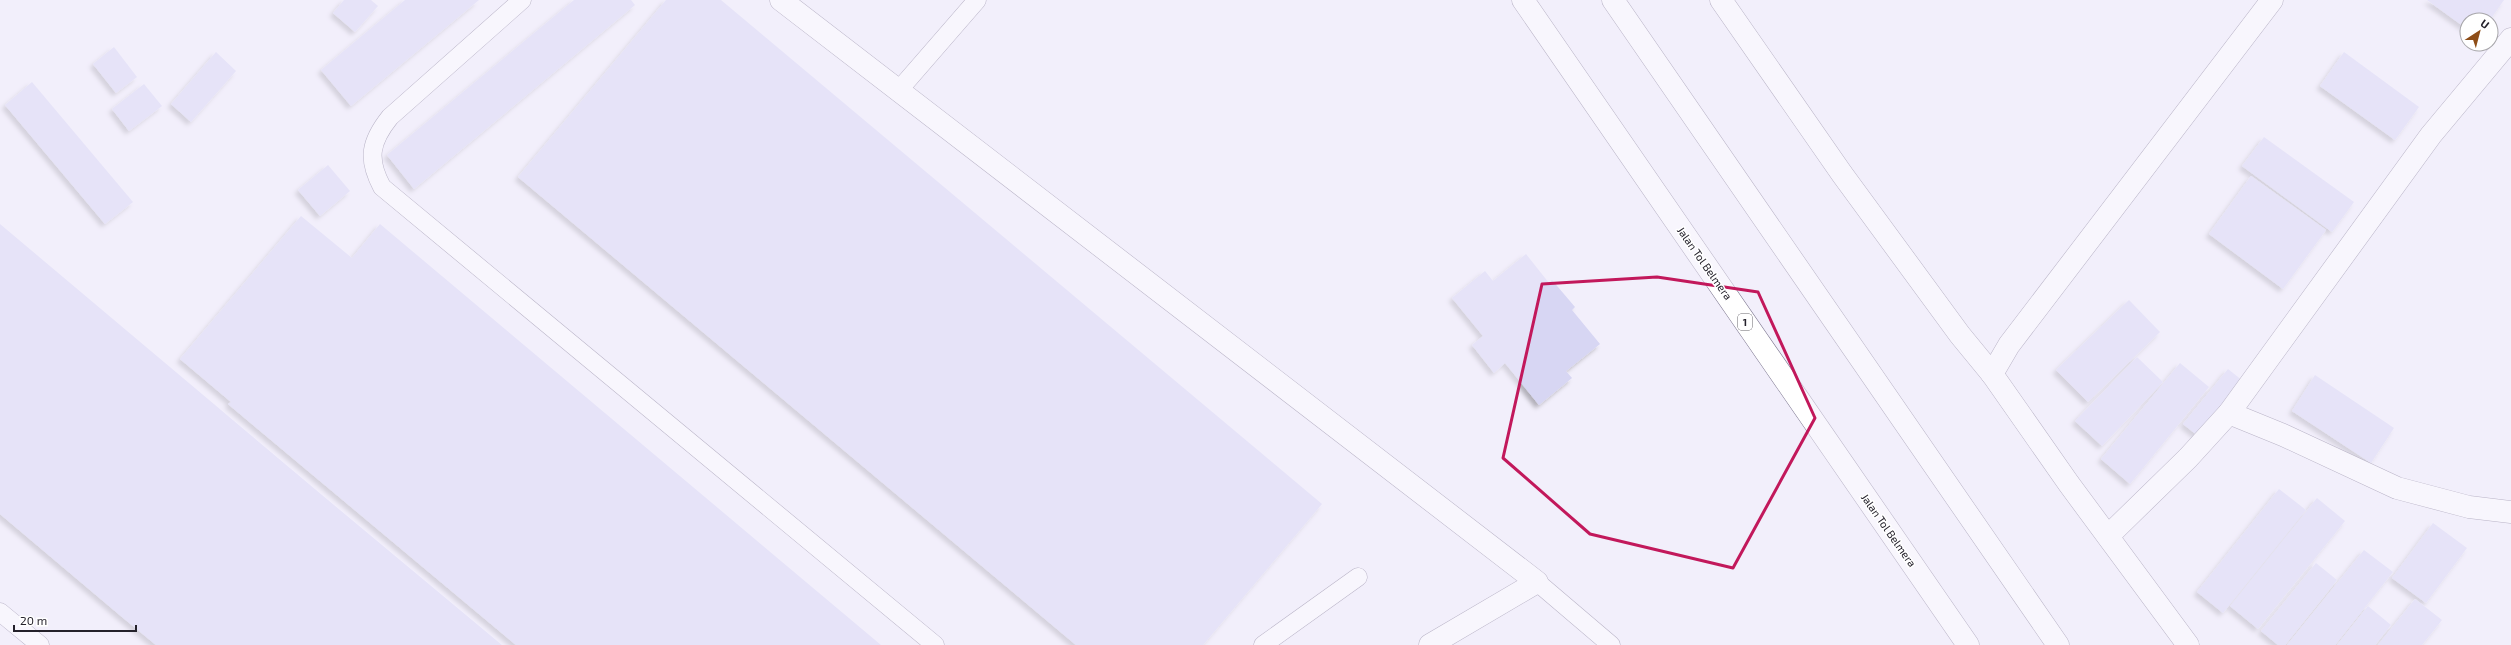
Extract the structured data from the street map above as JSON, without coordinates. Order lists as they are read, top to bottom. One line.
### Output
{"streets":{"main road":["Jalan Tol Belmera","1"]},"scale_bar":"20 m","north":"top right"}
